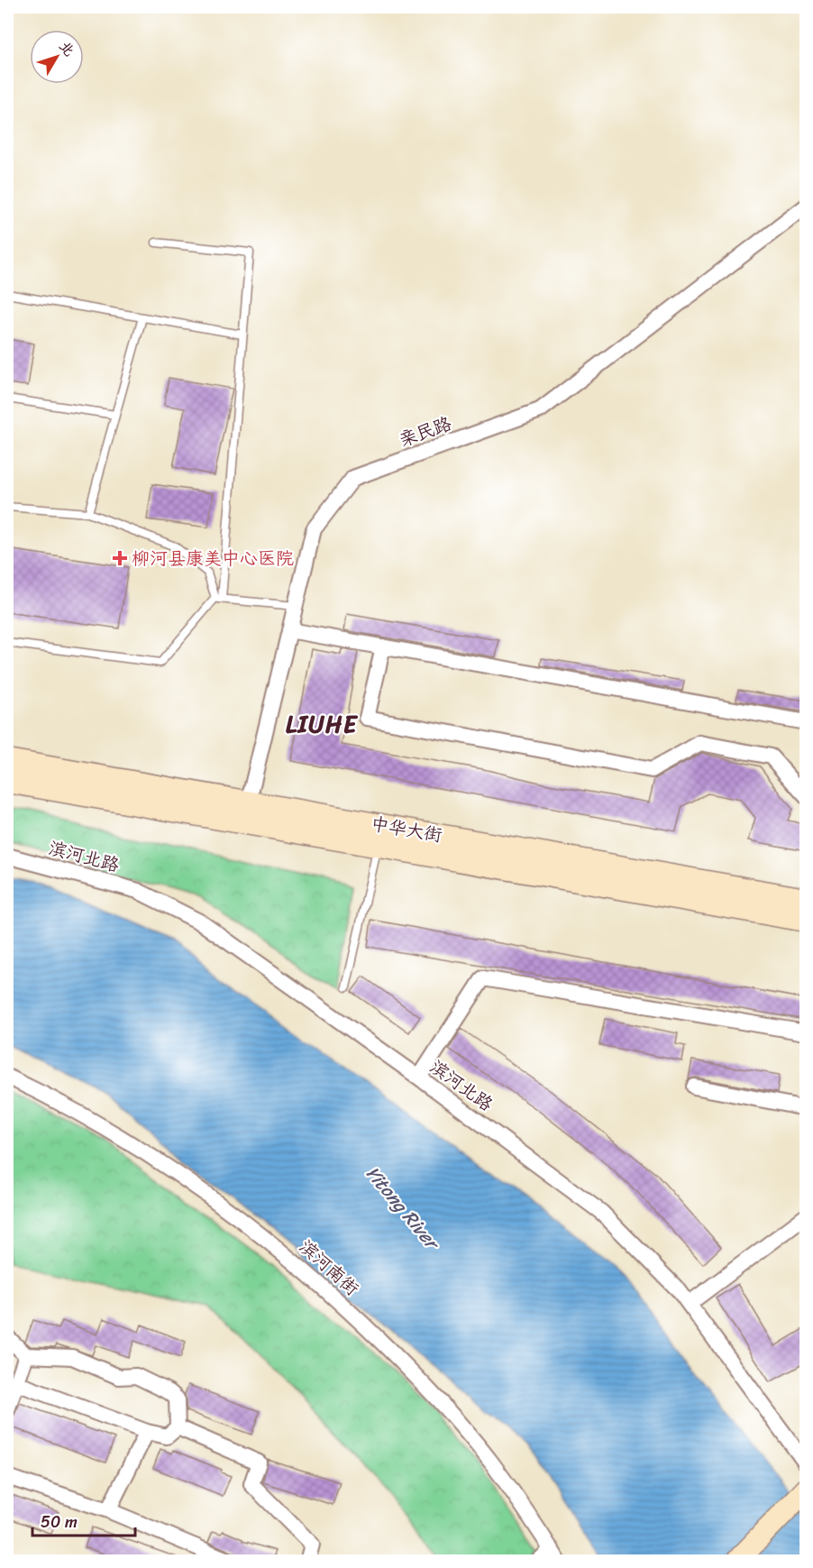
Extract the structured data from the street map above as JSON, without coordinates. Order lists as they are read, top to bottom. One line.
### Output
{"streets":{"main road":["中华大街"],"street":["亲民路","滨河北路","滨河南街"]},"crossings":[["亲民路","中华大街"]],"districts":["LIUHE"],"water":["Yitong River"],"places":{"health":["柳河县康美中心医院"]},"scale_bar":"50 m","north":"top right"}
